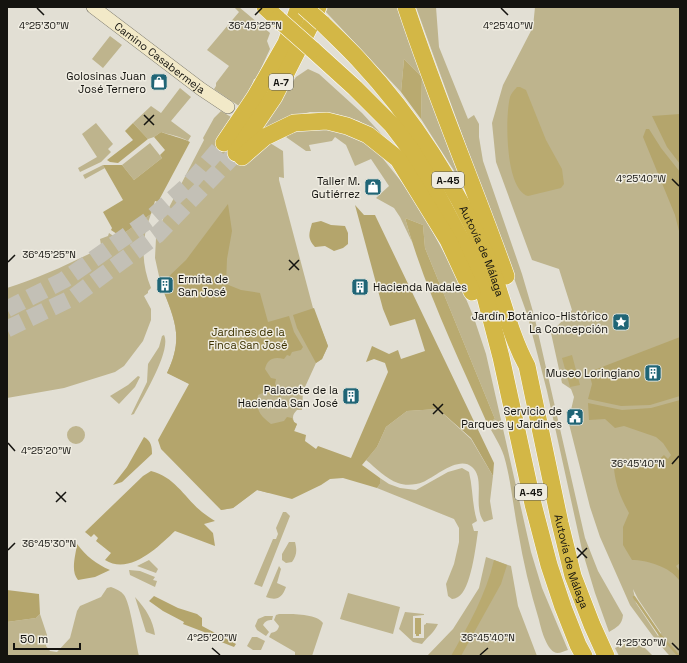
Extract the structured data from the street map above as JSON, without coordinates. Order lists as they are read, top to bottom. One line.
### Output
{"streets":{"highway":["A-7","A-45","Autovía de Málaga"],"main road":["Camino Casabermeja"]},"parks":["Jardines de la Finca San José"],"places":{"shop":["Golosinas Juan José Ternero","Taller M. Gutiérrez"],"building":["Ermita de San José","Hacienda Nadales","Museo Loringiano","Palacete de la Hacienda San José"],"place":["Jardín Botánico-Histórico La Concepción"],"public building":["Servicio de Parques y Jardines"]},"scale_bar":"50 m","coordinates":["4°25'30\"W","36°45'25\"N","4°25'40\"W","4°25'20\"W","36°45'40\"N","36°45'30\"N"]}
